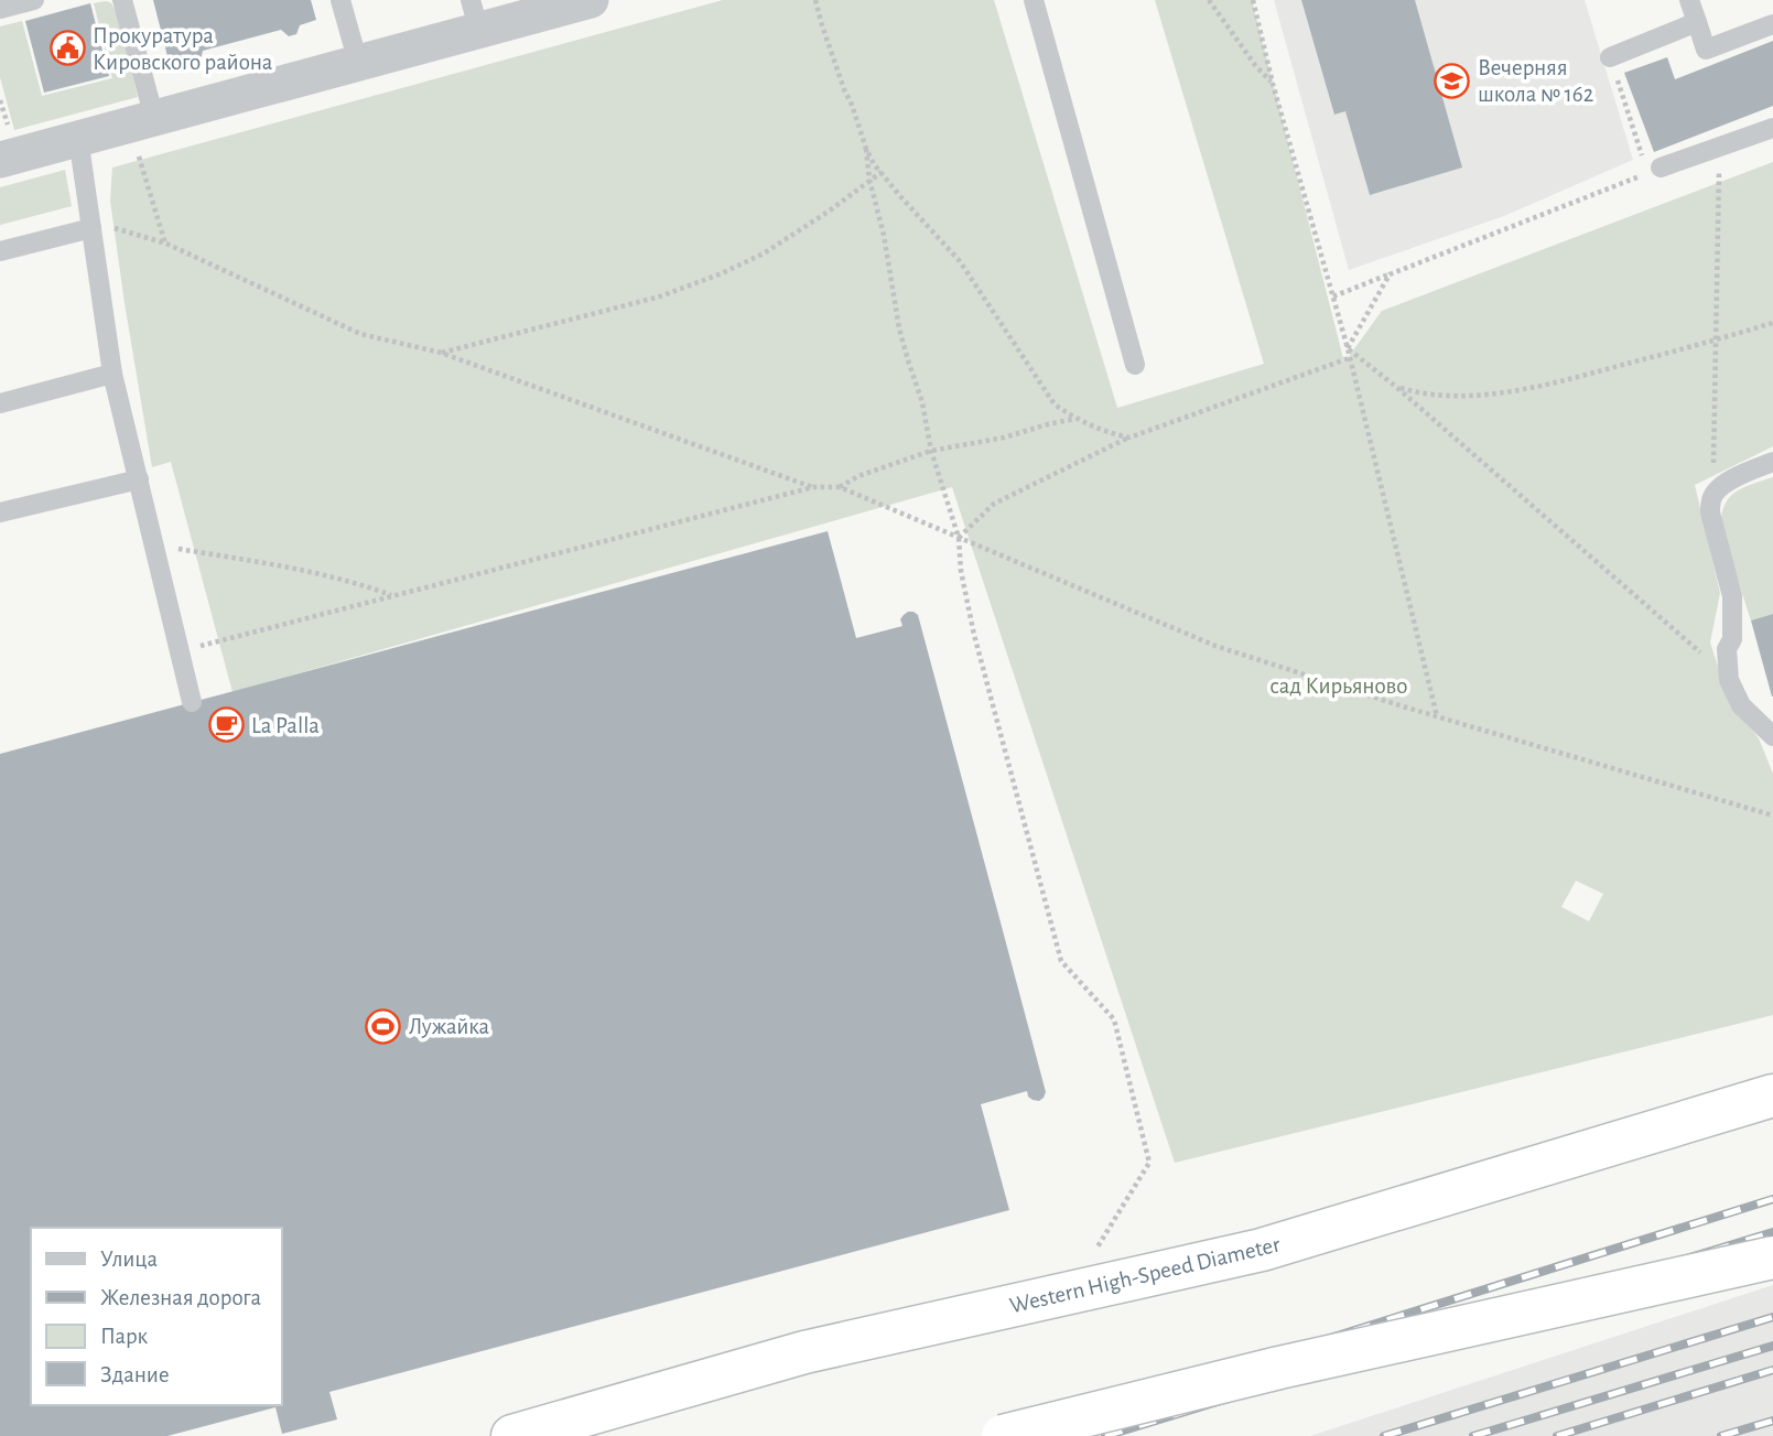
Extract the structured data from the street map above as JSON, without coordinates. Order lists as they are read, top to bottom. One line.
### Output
{"streets":{"highway":["Western High-Speed Diameter"]},"parks":["сад Кирьяново"],"places":{"public building":["Прокуратура Кировского района"],"school or university":["Вечерняя школа № 162"],"cafe":["La Palla"],"sports":["Лужайка"]},"legend":["Улица","Железная дорога","Парк","Здание"]}
